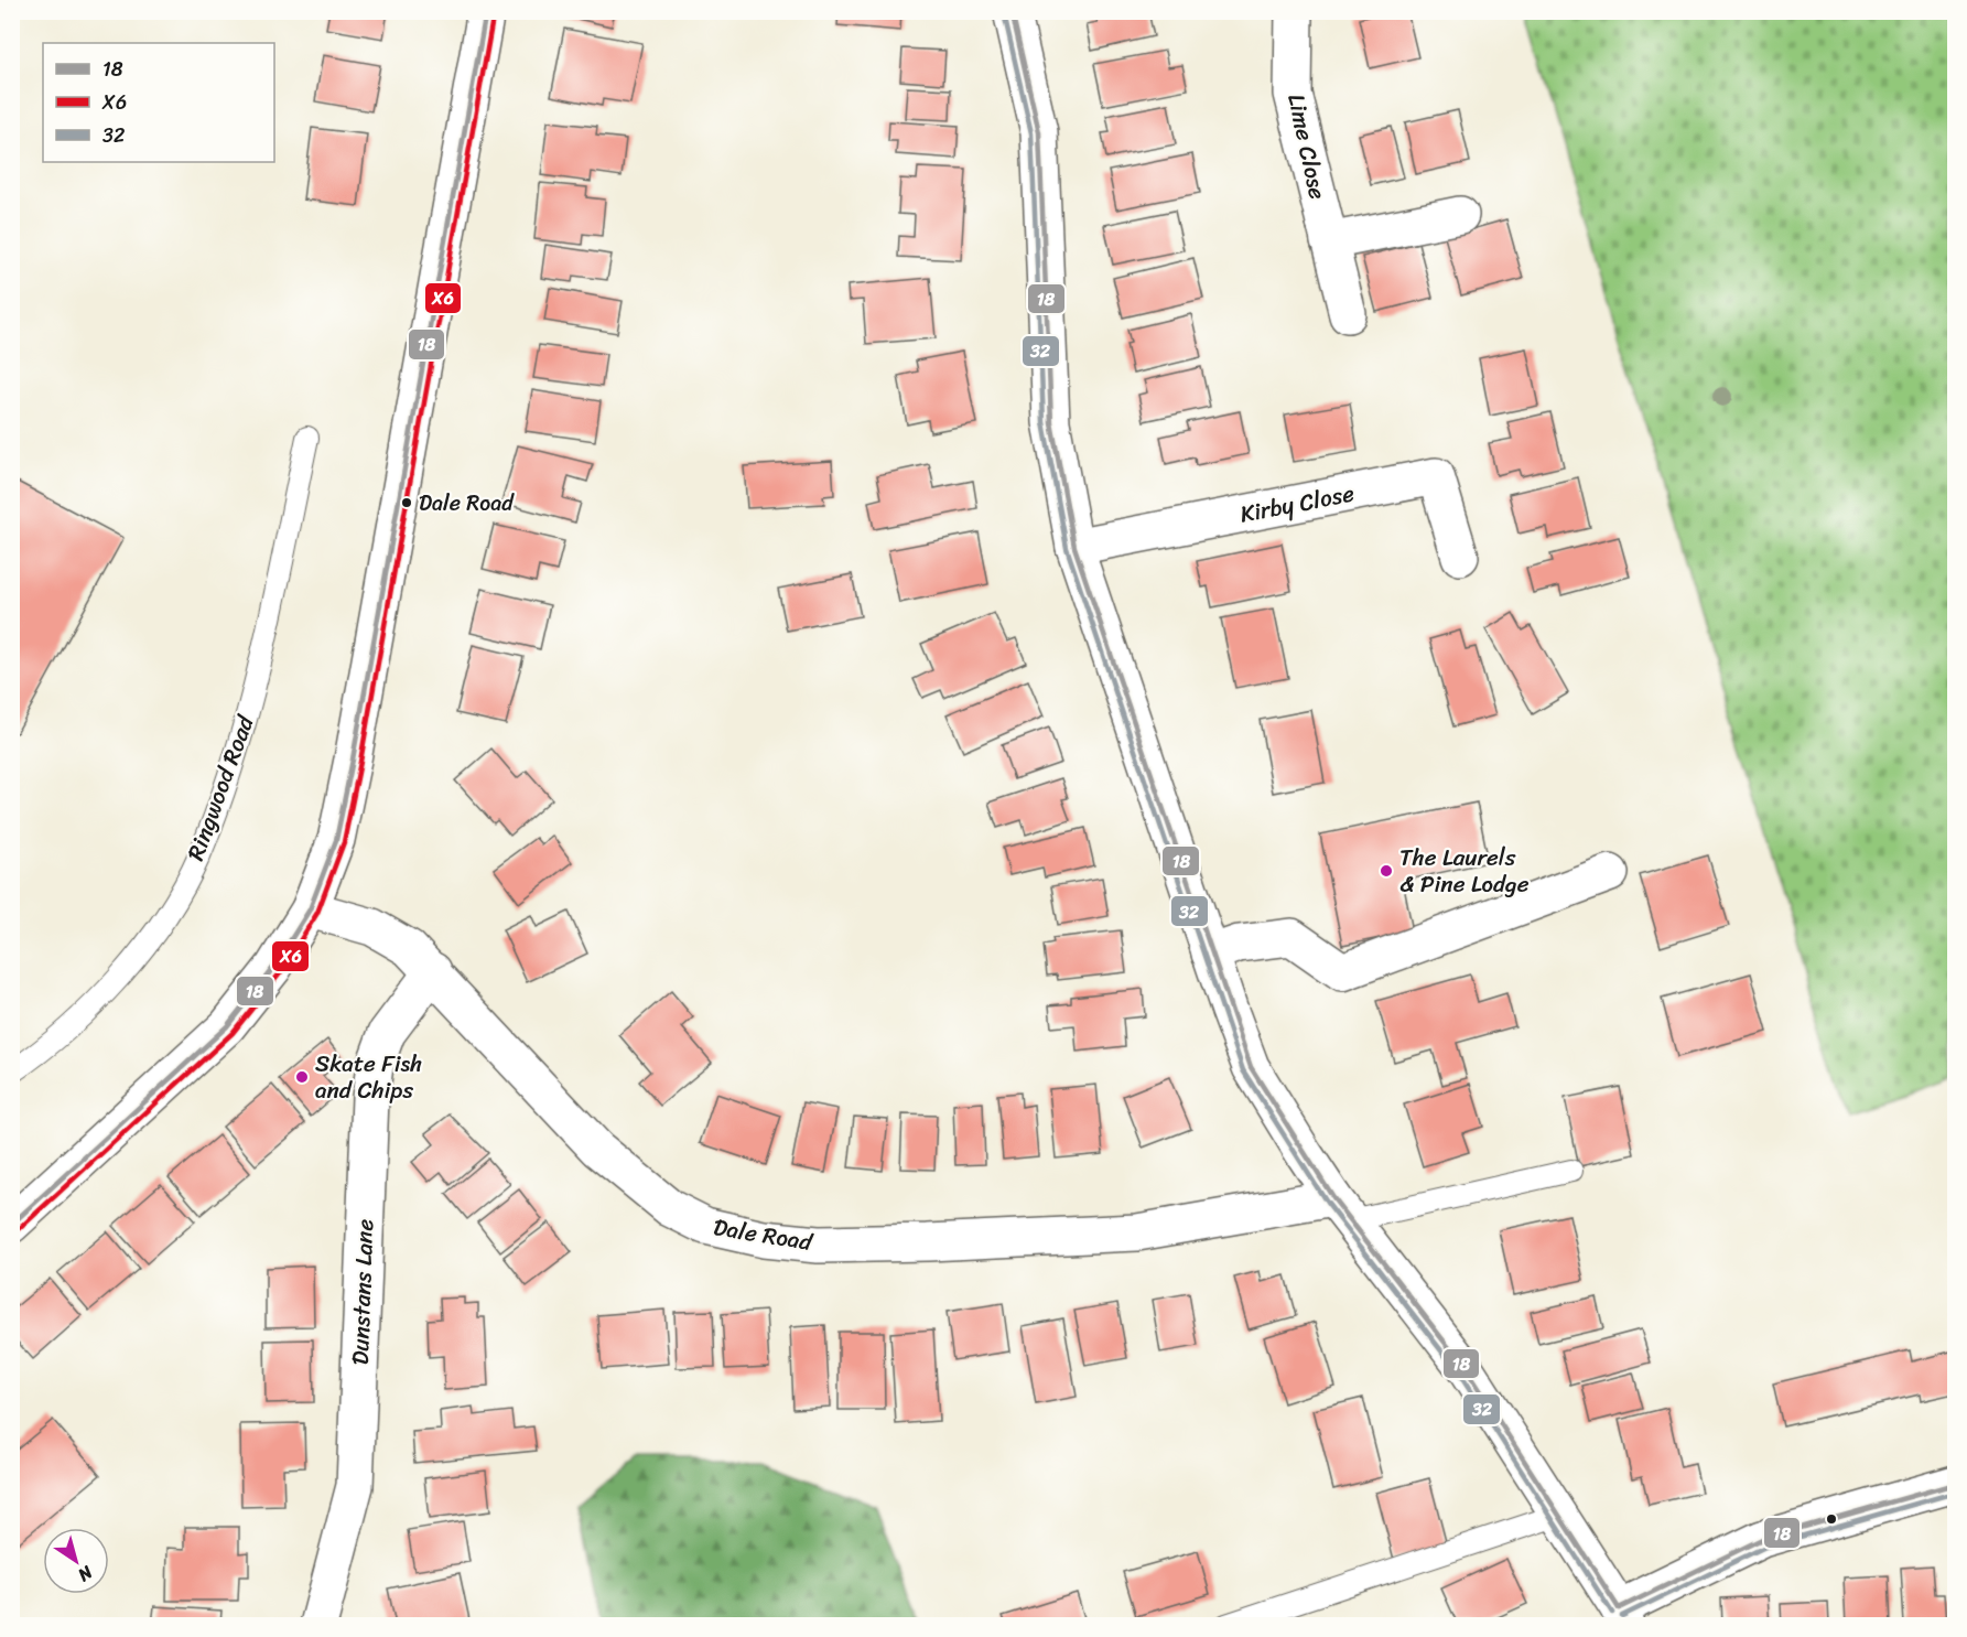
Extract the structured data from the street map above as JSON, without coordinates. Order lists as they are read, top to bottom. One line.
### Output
{"streets":{"street":["Lime Close","Kirby Close","Dale Road","Dunstans Lane"],"lane":["Ringwood Road"]},"crossings":[["Dale Road","Dunstans Lane"]],"places":["Dale Road","The Laurels & Pine Lodge","Skate Fish and Chips"],"lines":["transit line 18","transit line X6","transit line 32"],"legend":["18","X6","32"],"north":"bottom right"}
